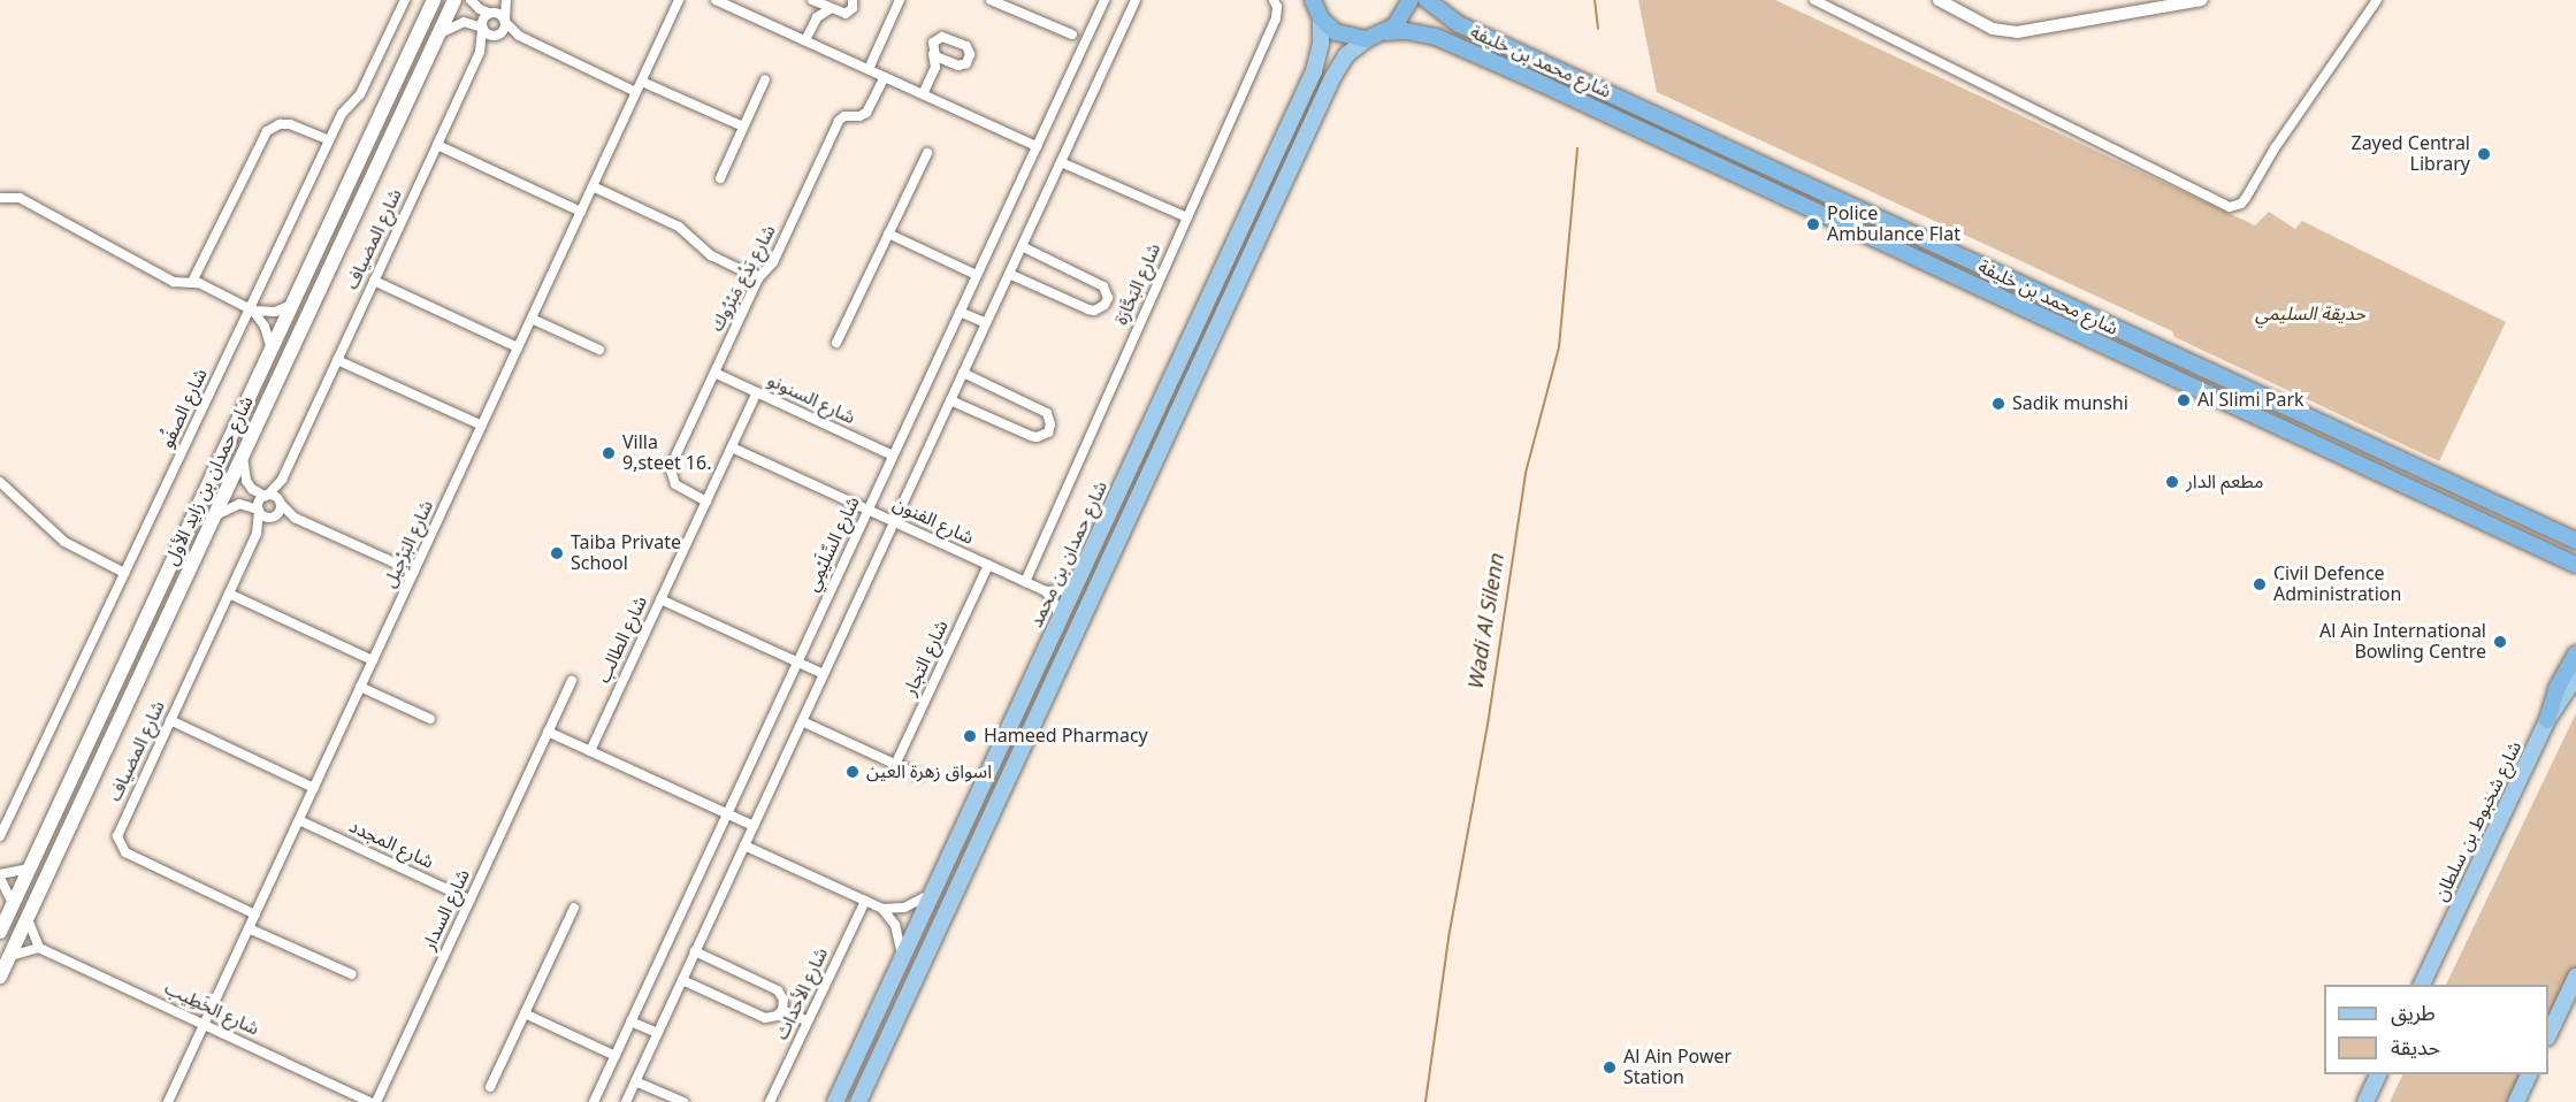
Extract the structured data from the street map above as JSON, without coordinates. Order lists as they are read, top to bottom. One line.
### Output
{"streets":{"highway":["شارع محمد بن خليفة"],"main road":["شارع حمدان بن زايد الأول","شارع حمدان بن محمد","شارع شخبوط بن سلطان"],"street":["شارع المضياف","شارع بَدْع مَبْرُوك","شارع البَحَّارَة","شارع السنونو","شارع الصفُو","شارع الفنون","شارع البَرْجِيل","شارع السِّلَيْمِي","شارع الطالب","شارع التجار","شارع المجدد","شارع السدار","شارع الأحداث","شارع الخَطِيب"]},"crossings":[["شارع المضياف","شارع البَرْجِيل"],["شارع بَدْع مَبْرُوك","شارع السنونو"],["شارع بَدْع مَبْرُوك","شارع الطالب"],["شارع البَحَّارَة","شارع الفنون"],["شارع السنونو","شارع السِّلَيْمِي"],["شارع السنونو","شارع الطالب"],["شارع الفنون","شارع السِّلَيْمِي"],["شارع الفنون","شارع الطالب"],["شارع الفنون","شارع التجار"],["شارع البَرْجِيل","شارع المجدد"],["شارع البَرْجِيل","شارع الخَطِيب"],["شارع المجدد","شارع السدار"],["شارع السدار","شارع الخَطِيب"]],"water":["Wadi Al Silenn"],"parks":["حديقة السليمي"],"places":["Zayed Central Library","Police Ambulance Flat","Al Slimi Park","Sadik munshi","Villa 9,steet 16.","مطعم الدار","Taiba Private School","Civil Defence Administration","Al Ain International Bowling Centre","Hameed Pharmacy","اسواق زهرة العين","Al Ain Power Station"],"legend":["طريق","حديقة"]}
